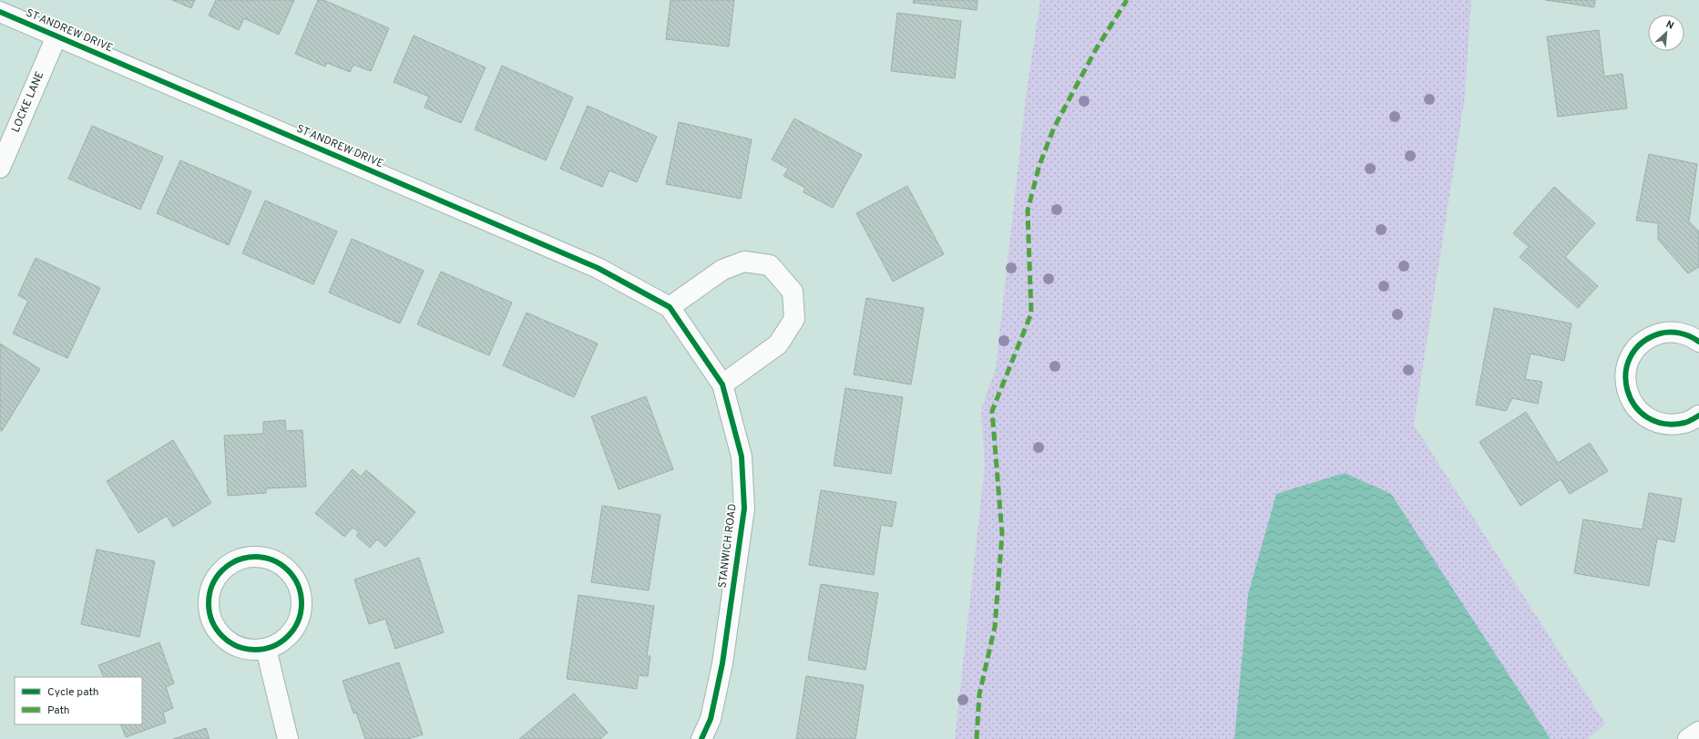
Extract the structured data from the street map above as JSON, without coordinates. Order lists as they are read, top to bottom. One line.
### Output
{"streets":{"street":["ST ANDREW DRIVE","LOCKE LANE","STANWICH ROAD"]},"crossings":[["ST ANDREW DRIVE","LOCKE LANE"],["ST ANDREW DRIVE","STANWICH ROAD"]],"legend":["Cycle path","Path"],"north":"top right"}
